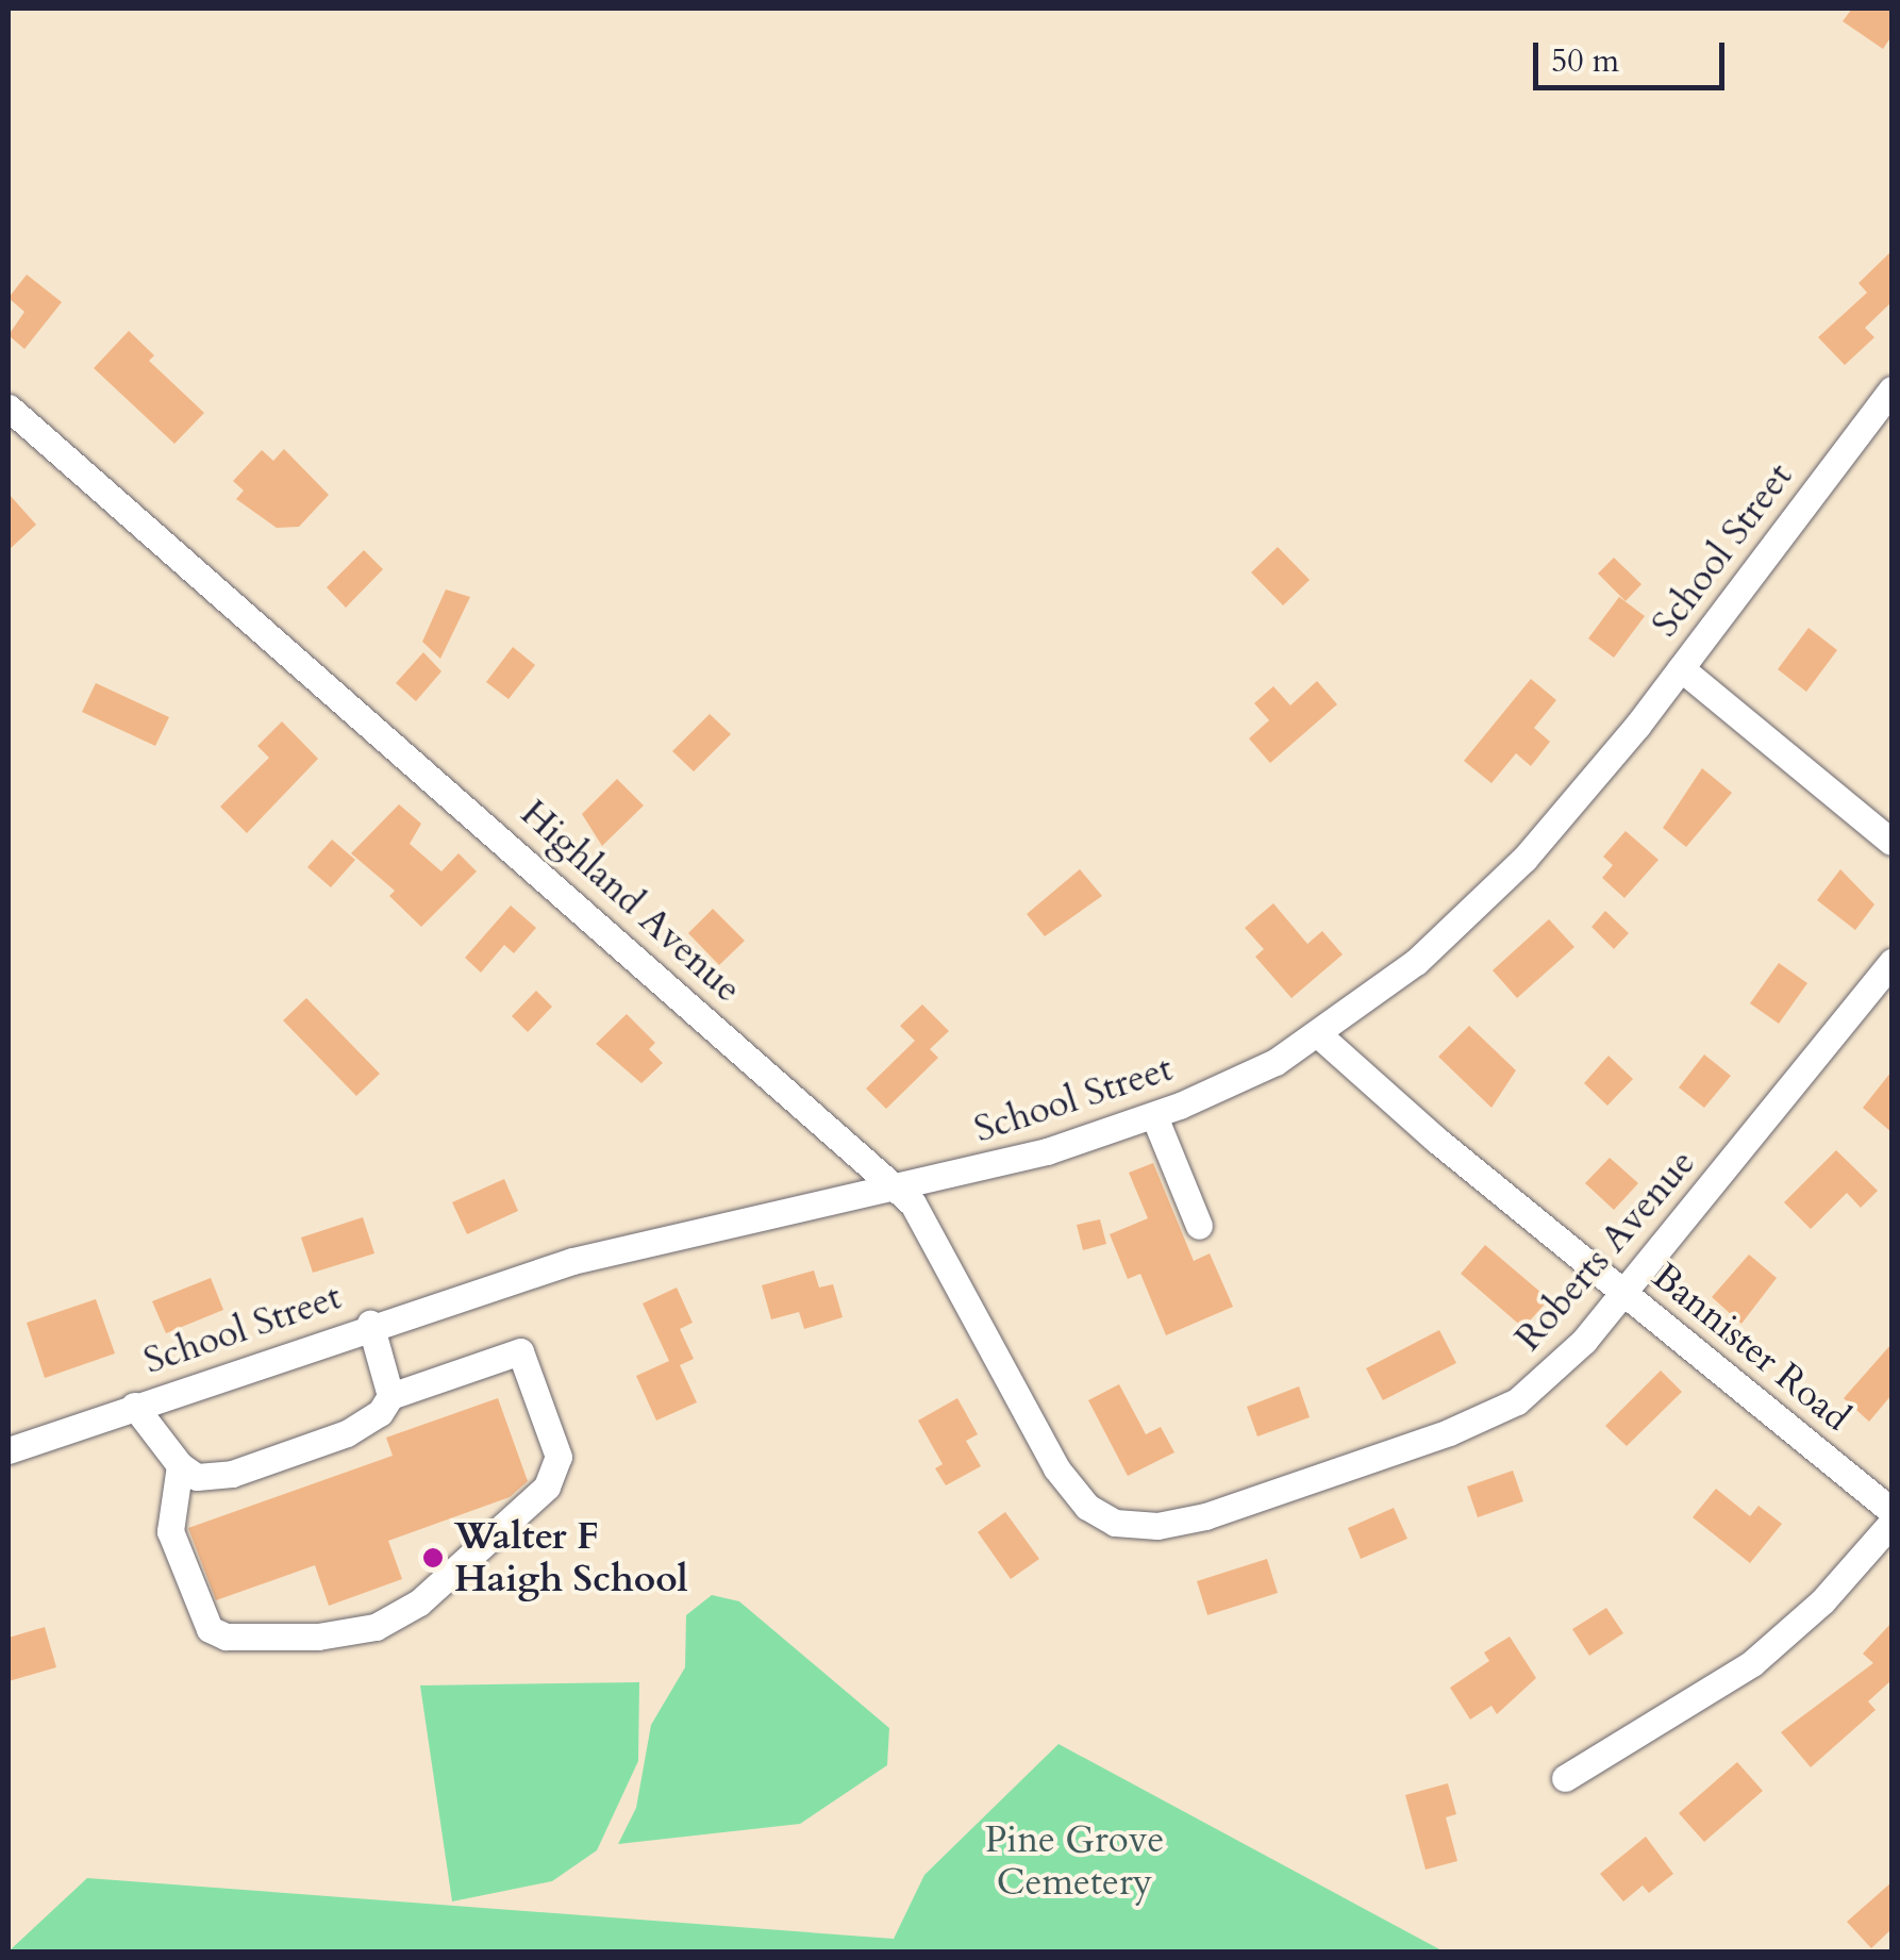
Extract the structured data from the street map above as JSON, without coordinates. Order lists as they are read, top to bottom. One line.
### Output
{"streets":{"street":["School Street","Highland Avenue","Roberts Avenue","Bannister Road"]},"crossings":[["School Street","Highland Avenue"],["School Street","Bannister Road"],["Highland Avenue","Roberts Avenue"],["Roberts Avenue","Bannister Road"]],"parks":["Pine Grove Cemetery"],"places":["Walter F Haigh School"],"scale_bar":"50 m"}
